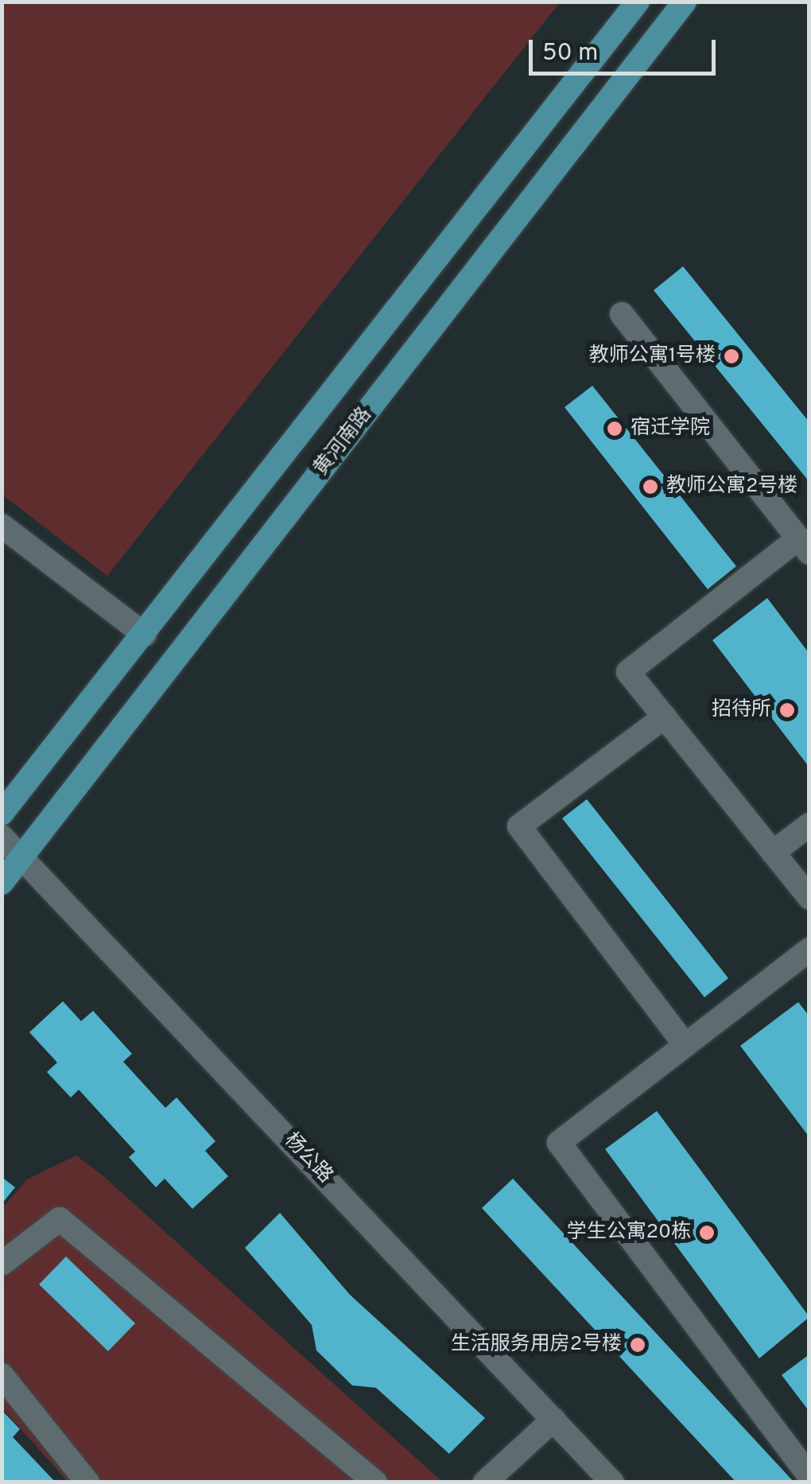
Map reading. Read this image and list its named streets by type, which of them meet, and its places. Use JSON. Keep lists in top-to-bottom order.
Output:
{
  "streets": {
    "main road": ["黄河南路"],
    "street": ["杨公路"]
  },
  "crossings": [
    ["黄河南路", "杨公路"]
  ],
  "places": [
    "教师公寓1号楼",
    "宿迁学院",
    "教师公寓2号楼",
    "招待所",
    "学生公寓20栋",
    "生活服务用房2号楼"
  ],
  "scale_bar": "50 m"
}
